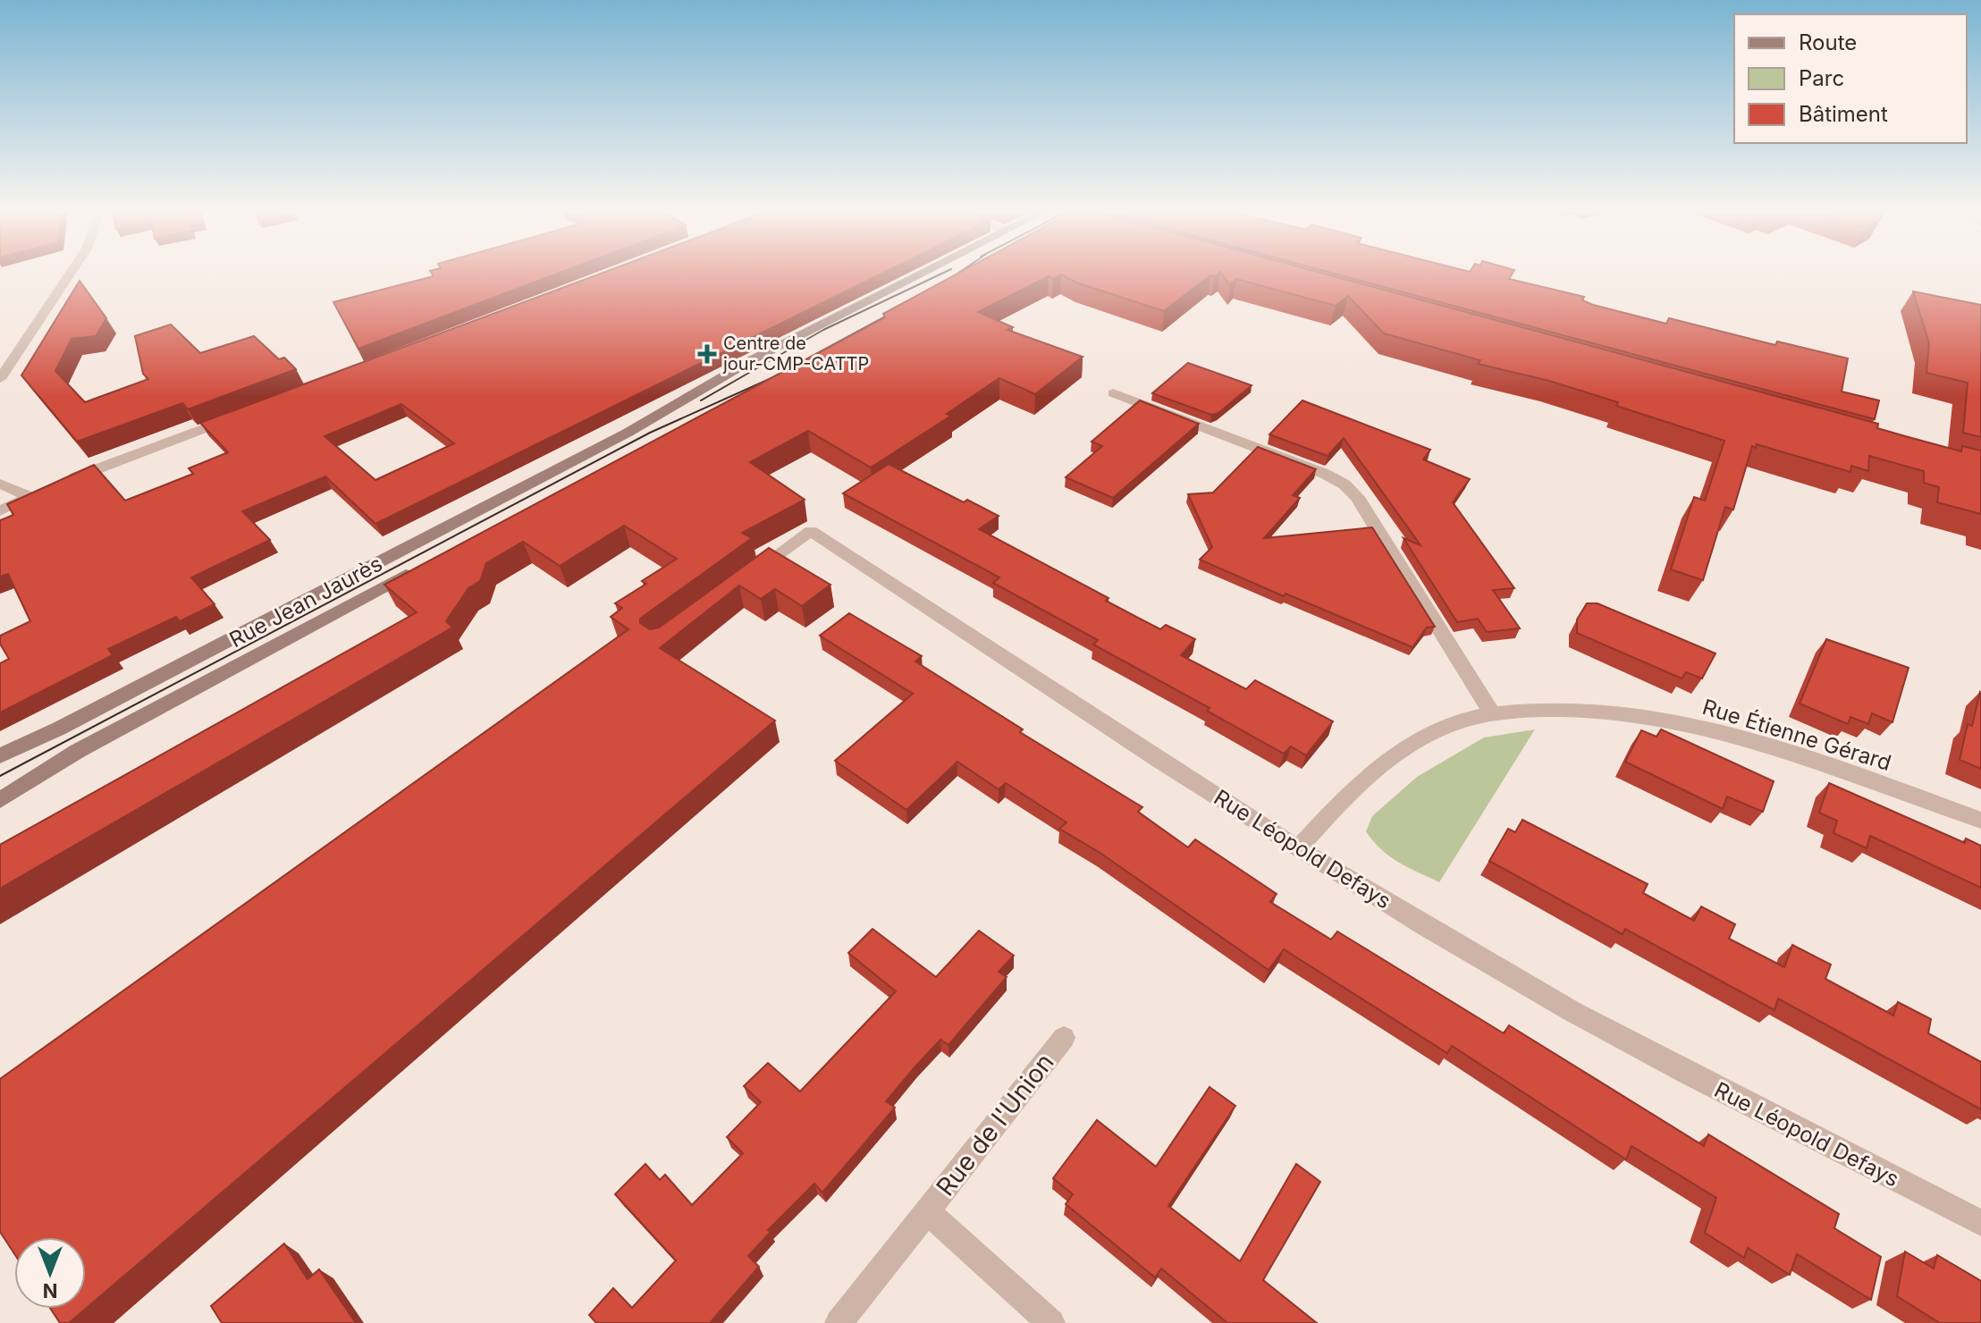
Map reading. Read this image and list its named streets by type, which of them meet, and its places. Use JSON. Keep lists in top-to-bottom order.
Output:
{
  "streets": {
    "main road": ["Rue Jean Jaurès"],
    "street": ["Rue Étienne Gérard", "Rue Léopold Defays", "Rue de l'Union"]
  },
  "crossings": [
    ["Rue Étienne Gérard", "Rue Léopold Defays"]
  ],
  "places": {
    "health": ["Centre de jour-CMP-CATTP"]
  },
  "legend": ["Route", "Parc", "Bâtiment"],
  "north": "bottom"
}
